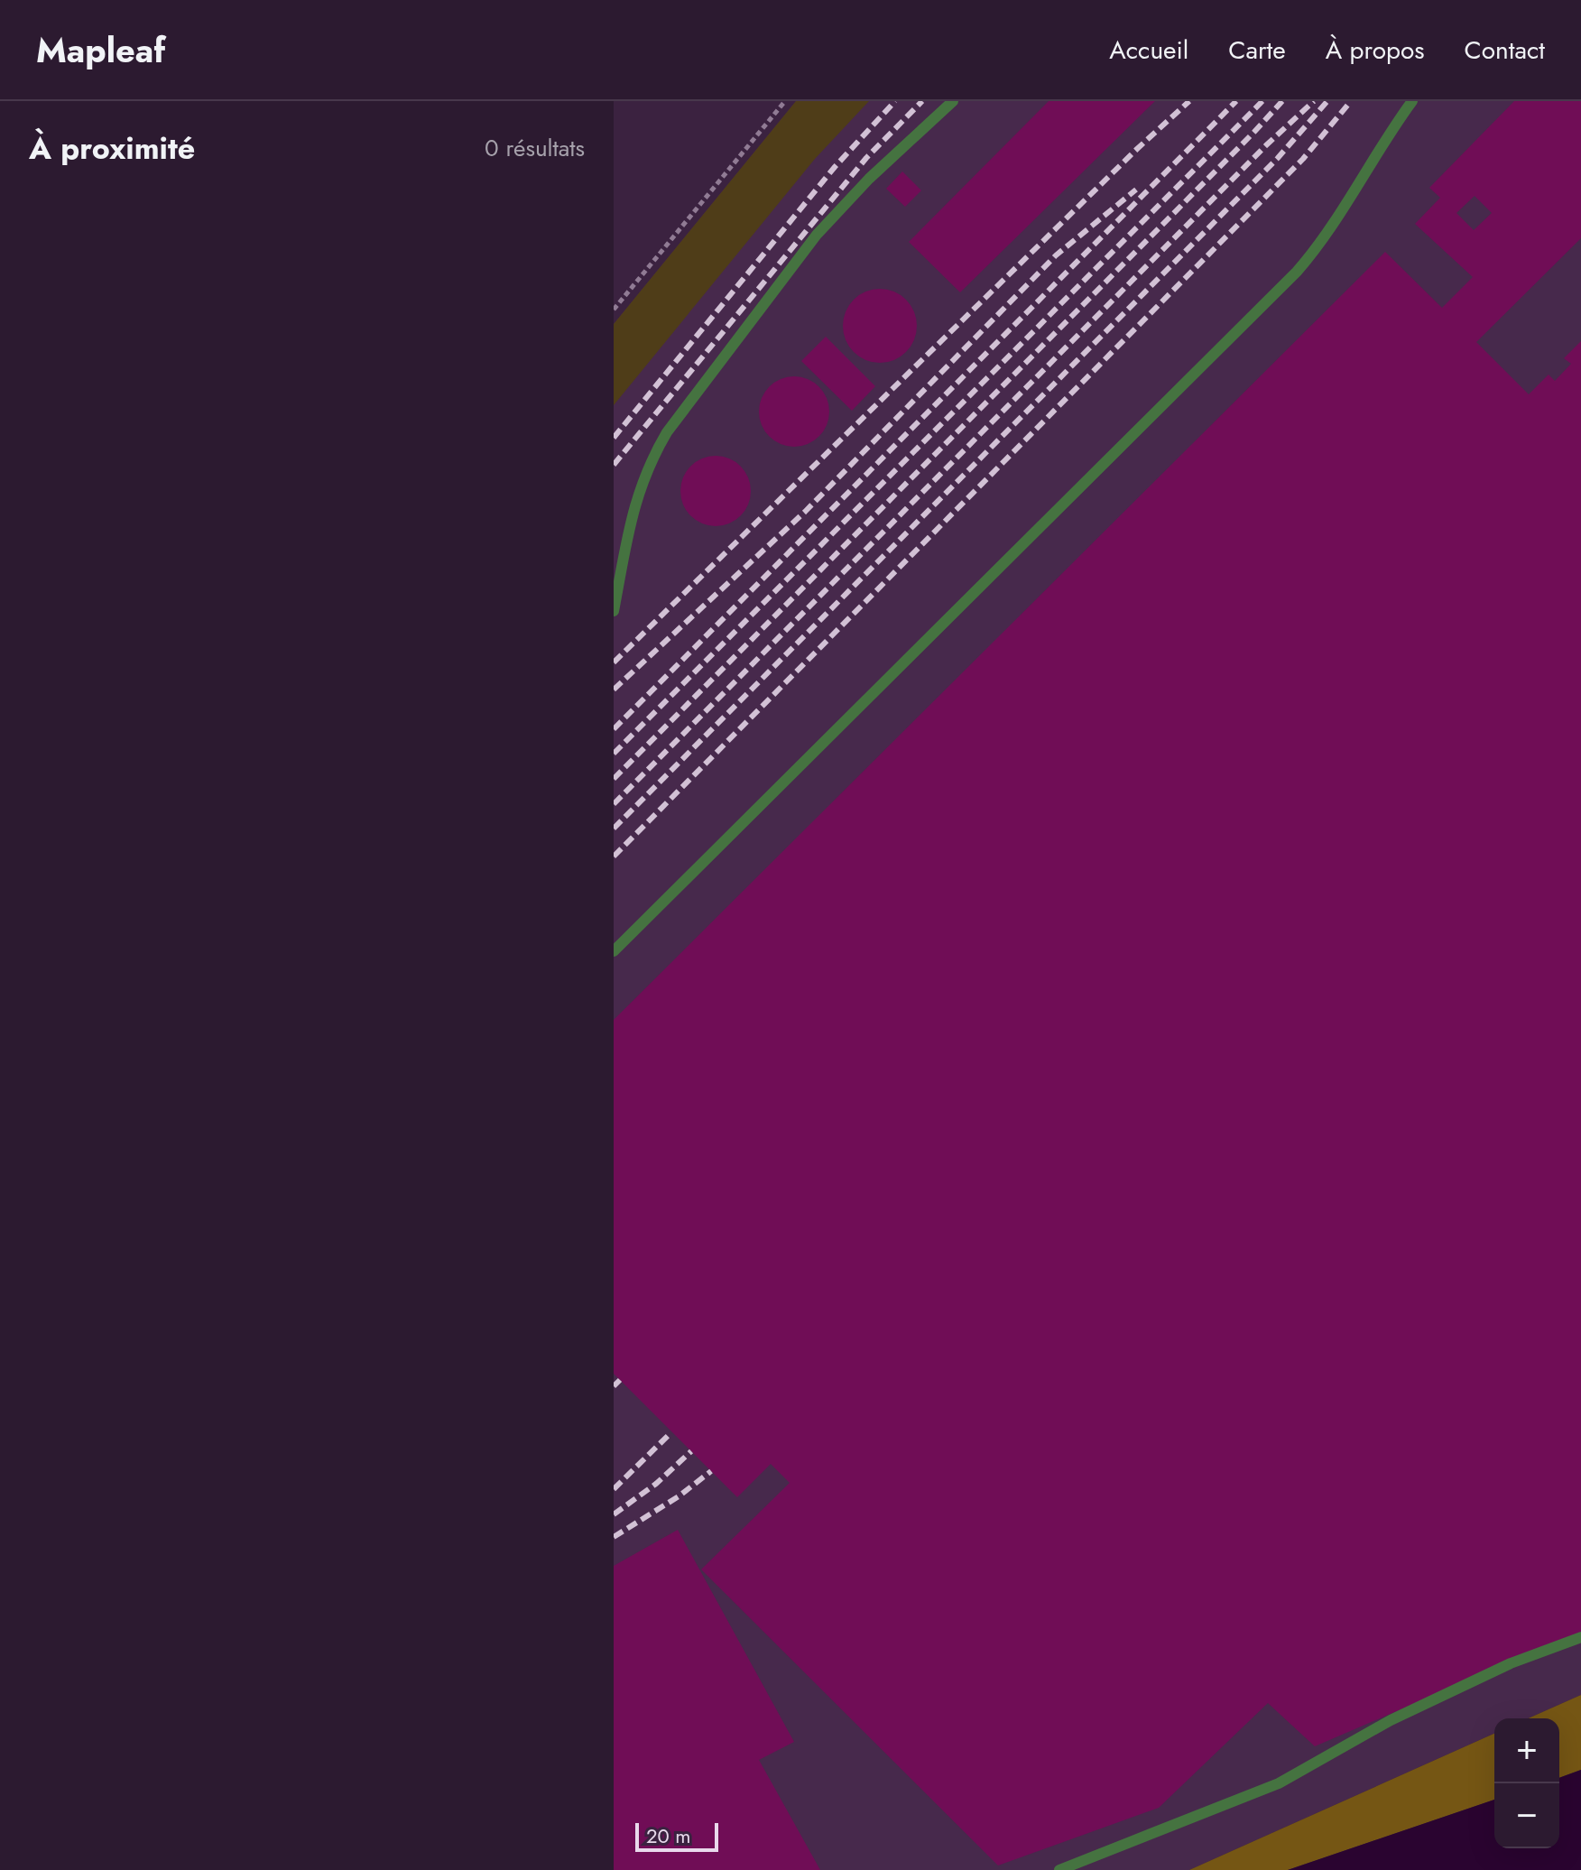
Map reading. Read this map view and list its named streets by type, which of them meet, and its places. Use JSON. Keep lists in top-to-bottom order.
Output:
{
  "scale_bar": "20 m",
  "page": {
    "header": "Mapleaf",
    "nav": [
      "Accueil",
      "Carte",
      "À propos",
      "Contact"
    ],
    "heading": ["À proximité", "0 résultats"],
    "map_buttons": ["+", "−"],
    "scale": "20 m"
  }
}
